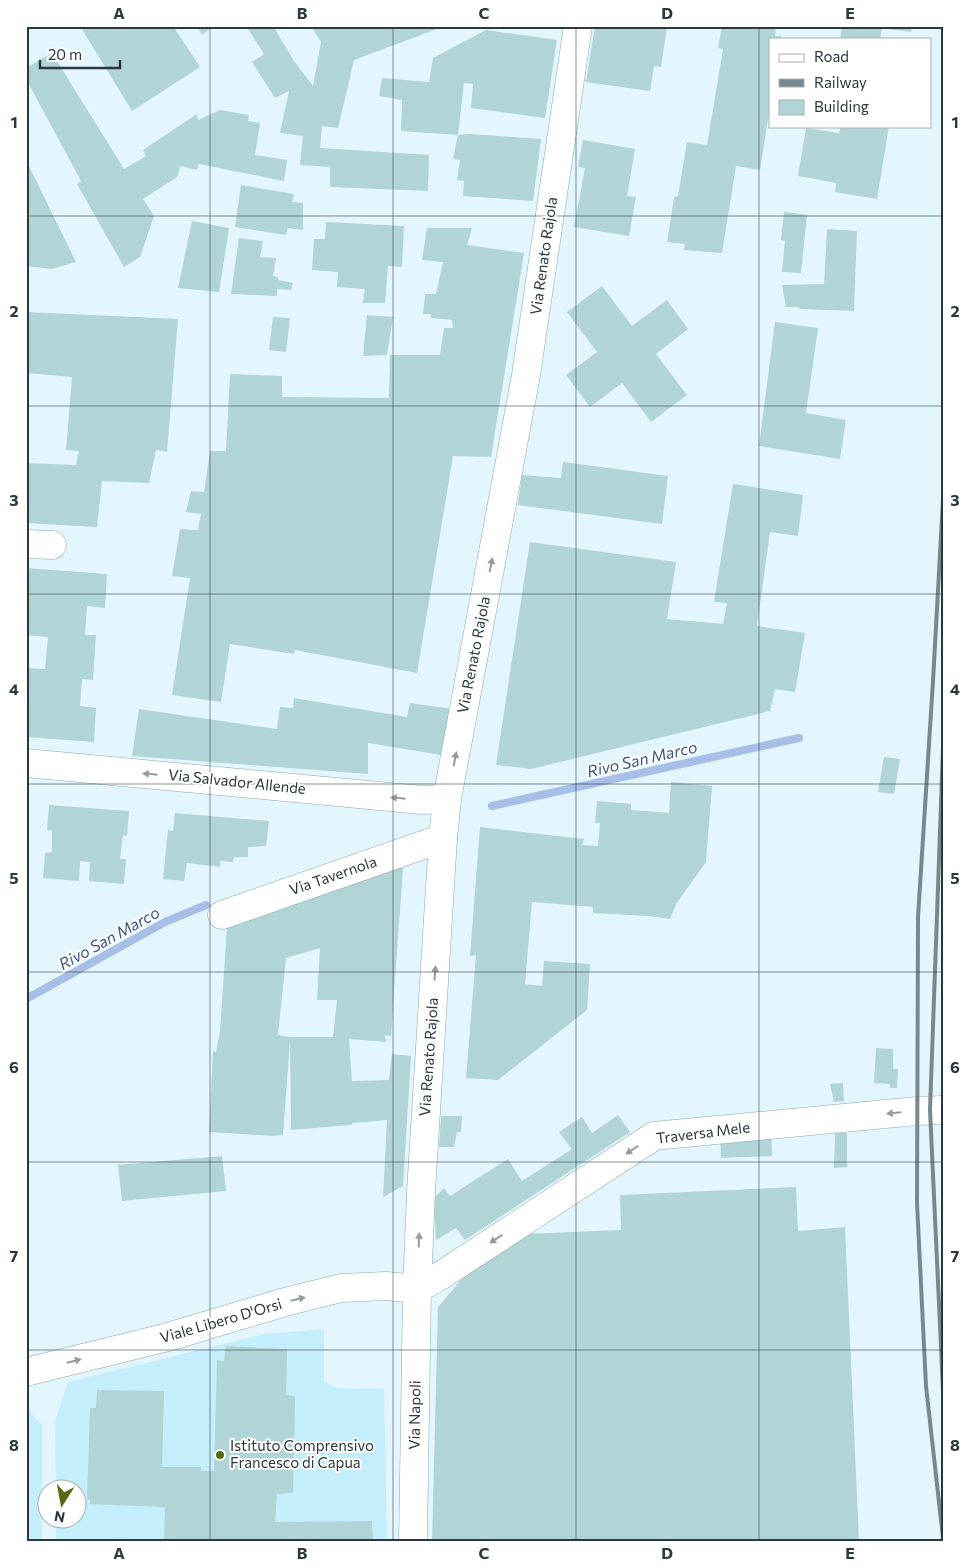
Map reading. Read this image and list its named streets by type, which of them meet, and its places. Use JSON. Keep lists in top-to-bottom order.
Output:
{
  "streets": {
    "street": [
      "Via Renato Rajola",
      "Via Salvador Allende",
      "Via Tavernola",
      "Traversa Mele",
      "Viale Libero D'Orsi",
      "Via Napoli"
    ]
  },
  "crossings": [
    ["Via Renato Rajola", "Via Salvador Allende"],
    ["Via Renato Rajola", "Via Tavernola"],
    ["Via Renato Rajola", "Traversa Mele"],
    ["Via Renato Rajola", "Viale Libero D'Orsi"],
    ["Via Renato Rajola", "Via Napoli"],
    ["Traversa Mele", "Viale Libero D'Orsi"],
    ["Traversa Mele", "Via Napoli"],
    ["Viale Libero D'Orsi", "Via Napoli"]
  ],
  "one_way": [
    "Via Renato Rajola",
    "Via Salvador Allende",
    "Traversa Mele",
    "Viale Libero D'Orsi"
  ],
  "water": ["Rivo San Marco"],
  "places": ["Istituto Comprensivo Francesco di Capua"],
  "legend": ["Road", "Railway", "Building"],
  "scale_bar": "20 m",
  "north": "bottom",
  "grid": {
    "columns": [
      "A",
      "B",
      "C",
      "D",
      "E"
    ],
    "rows": [
      "1",
      "2",
      "3",
      "4",
      "5",
      "6",
      "7",
      "8"
    ]
  }
}
